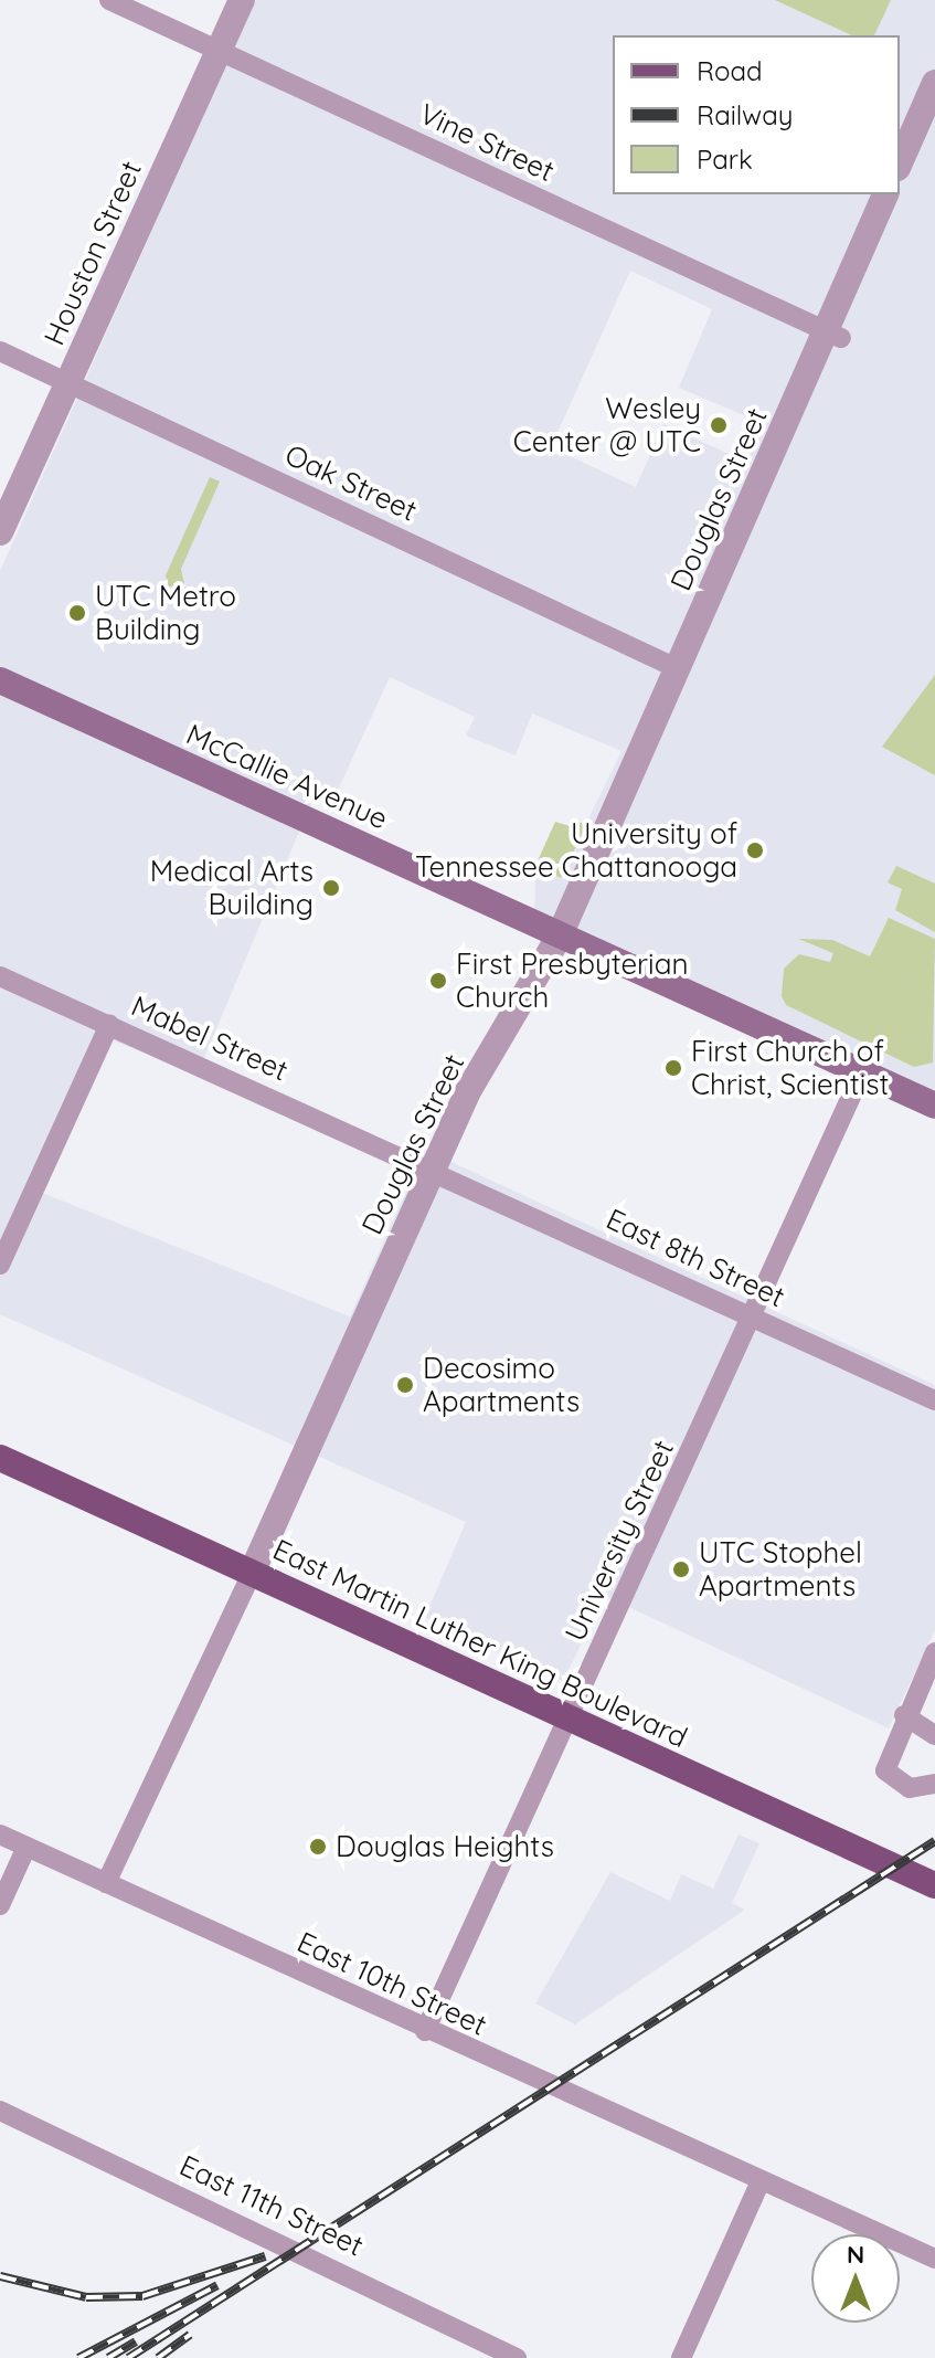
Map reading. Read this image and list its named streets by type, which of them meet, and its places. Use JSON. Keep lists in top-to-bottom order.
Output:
{
  "streets": {
    "main road": ["McCallie Avenue", "East Martin Luther King Boulevard"],
    "street": [
      "Vine Street",
      "Houston Street",
      "Oak Street",
      "Douglas Street",
      "Mabel Street",
      "East 8th Street",
      "University Street",
      "East 10th Street",
      "East 11th Street"
    ]
  },
  "crossings": [
    ["Vine Street", "Houston Street"],
    ["Vine Street", "Douglas Street"],
    ["Houston Street", "Oak Street"],
    ["Oak Street", "Douglas Street"],
    ["Douglas Street", "McCallie Avenue"],
    ["Douglas Street", "Mabel Street"],
    ["Douglas Street", "East 8th Street"],
    ["Douglas Street", "East Martin Luther King Boulevard"],
    ["Douglas Street", "East 10th Street"],
    ["McCallie Avenue", "University Street"],
    ["Mabel Street", "East 8th Street"],
    ["East 8th Street", "University Street"],
    ["University Street", "East Martin Luther King Boulevard"],
    ["University Street", "East 10th Street"]
  ],
  "places": [
    "Wesley Center @ UTC",
    "UTC Metro Building",
    "University of Tennessee Chattanooga",
    "Medical Arts Building",
    "First Presbyterian Church",
    "First Church of Christ, Scientist",
    "Decosimo Apartments",
    "UTC Stophel Apartments",
    "Douglas Heights"
  ],
  "legend": ["Road", "Railway", "Park"],
  "north": "top"
}
